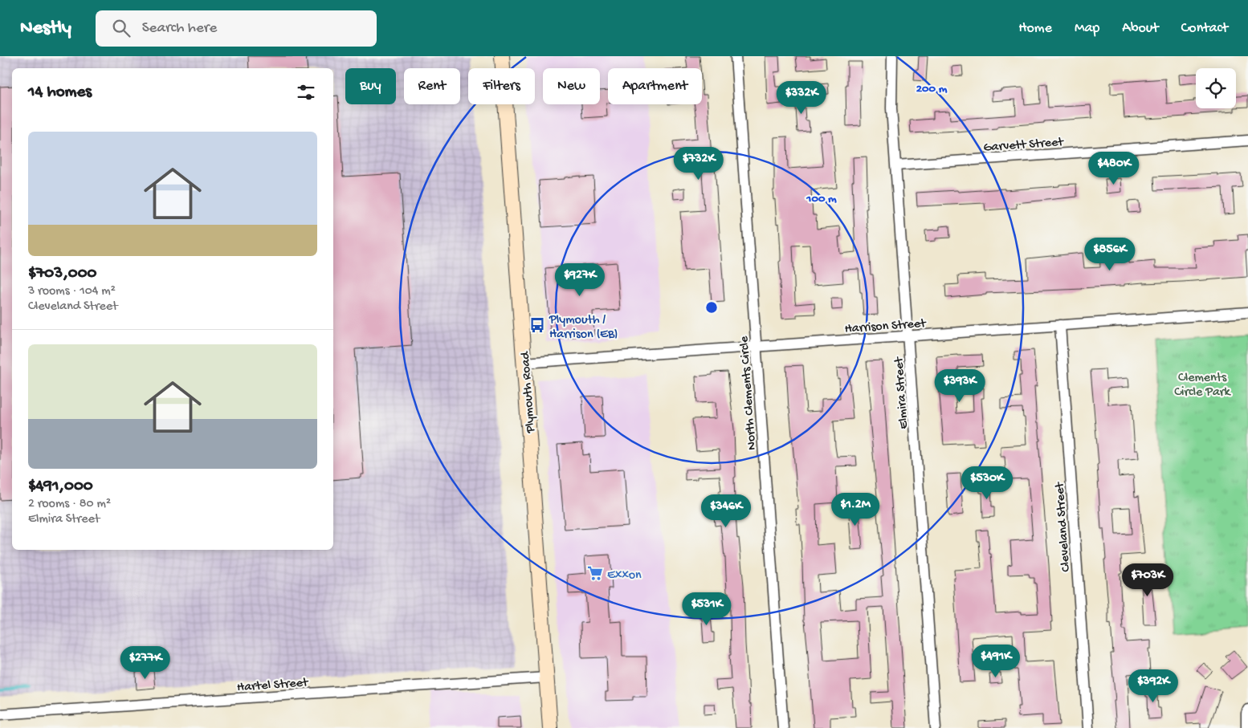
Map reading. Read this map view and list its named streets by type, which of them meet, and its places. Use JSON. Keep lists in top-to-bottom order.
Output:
{
  "streets": {
    "main road": ["Plymouth Road"],
    "street": [
      "Garvett Street",
      "Harrison Street",
      "North Clements Circle",
      "Elmira Street",
      "Cleveland Street",
      "Hartel Street"
    ]
  },
  "crossings": [
    ["Garvett Street", "Elmira Street"],
    ["Harrison Street", "Plymouth Road"],
    ["Harrison Street", "North Clements Circle"],
    ["Harrison Street", "Elmira Street"],
    ["Harrison Street", "Cleveland Street"],
    ["Plymouth Road", "Hartel Street"]
  ],
  "parks": ["Clements Circle Park"],
  "places": {
    "bus stop": ["Plymouth / Harrison (EB)"],
    "supermarket": ["Exxon"]
  },
  "page": {
    "header": "Nestly",
    "search": "Search here",
    "nav": [
      "Home",
      "Map",
      "About",
      "Contact"
    ],
    "chip": [
      "Buy",
      "Rent",
      "Filters",
      "New",
      "Apartment"
    ],
    "heading": "14 homes",
    "price": [
      "$332K",
      "$732K",
      "$480K",
      "$856K",
      "$927K",
      "$393K",
      "$530K",
      "$1.2M",
      "$346K",
      "$703K",
      "$531K",
      "$491K",
      "$277K",
      "$392K"
    ],
    "list": [
      {
        "name": "$703,000",
        "note": "3 rooms · 104 m² · Cleveland Street"
      },
      {
        "name": "$491,000",
        "note": "2 rooms · 80 m² · Elmira Street"
      }
    ]
  },
  "rings": ["200 m", "100 m"]
}
